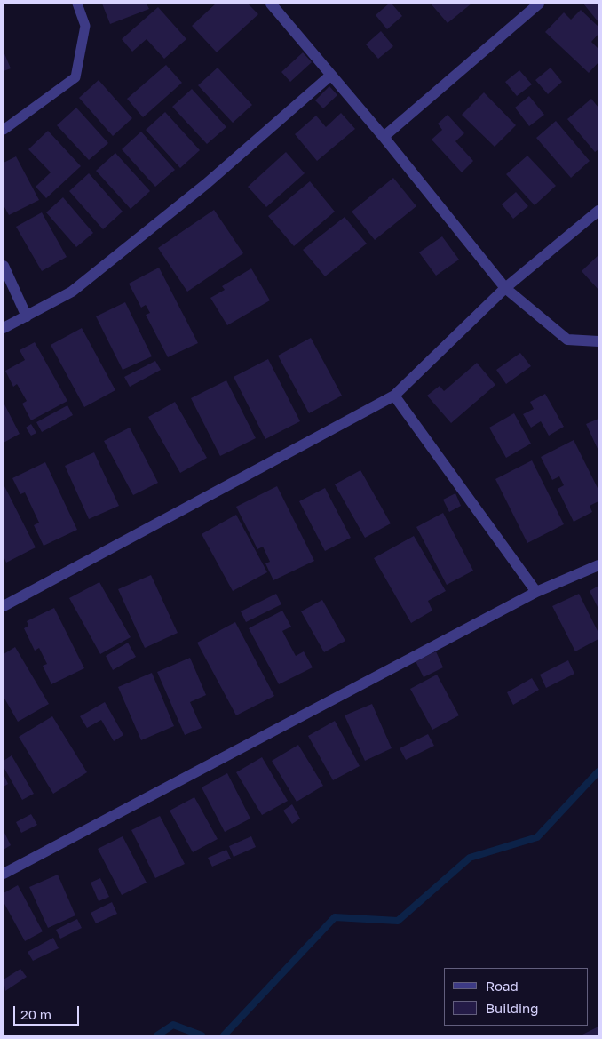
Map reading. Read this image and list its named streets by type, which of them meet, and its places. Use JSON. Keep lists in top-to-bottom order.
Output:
{
  "legend": ["Road", "Building"],
  "scale_bar": "20 m"
}
